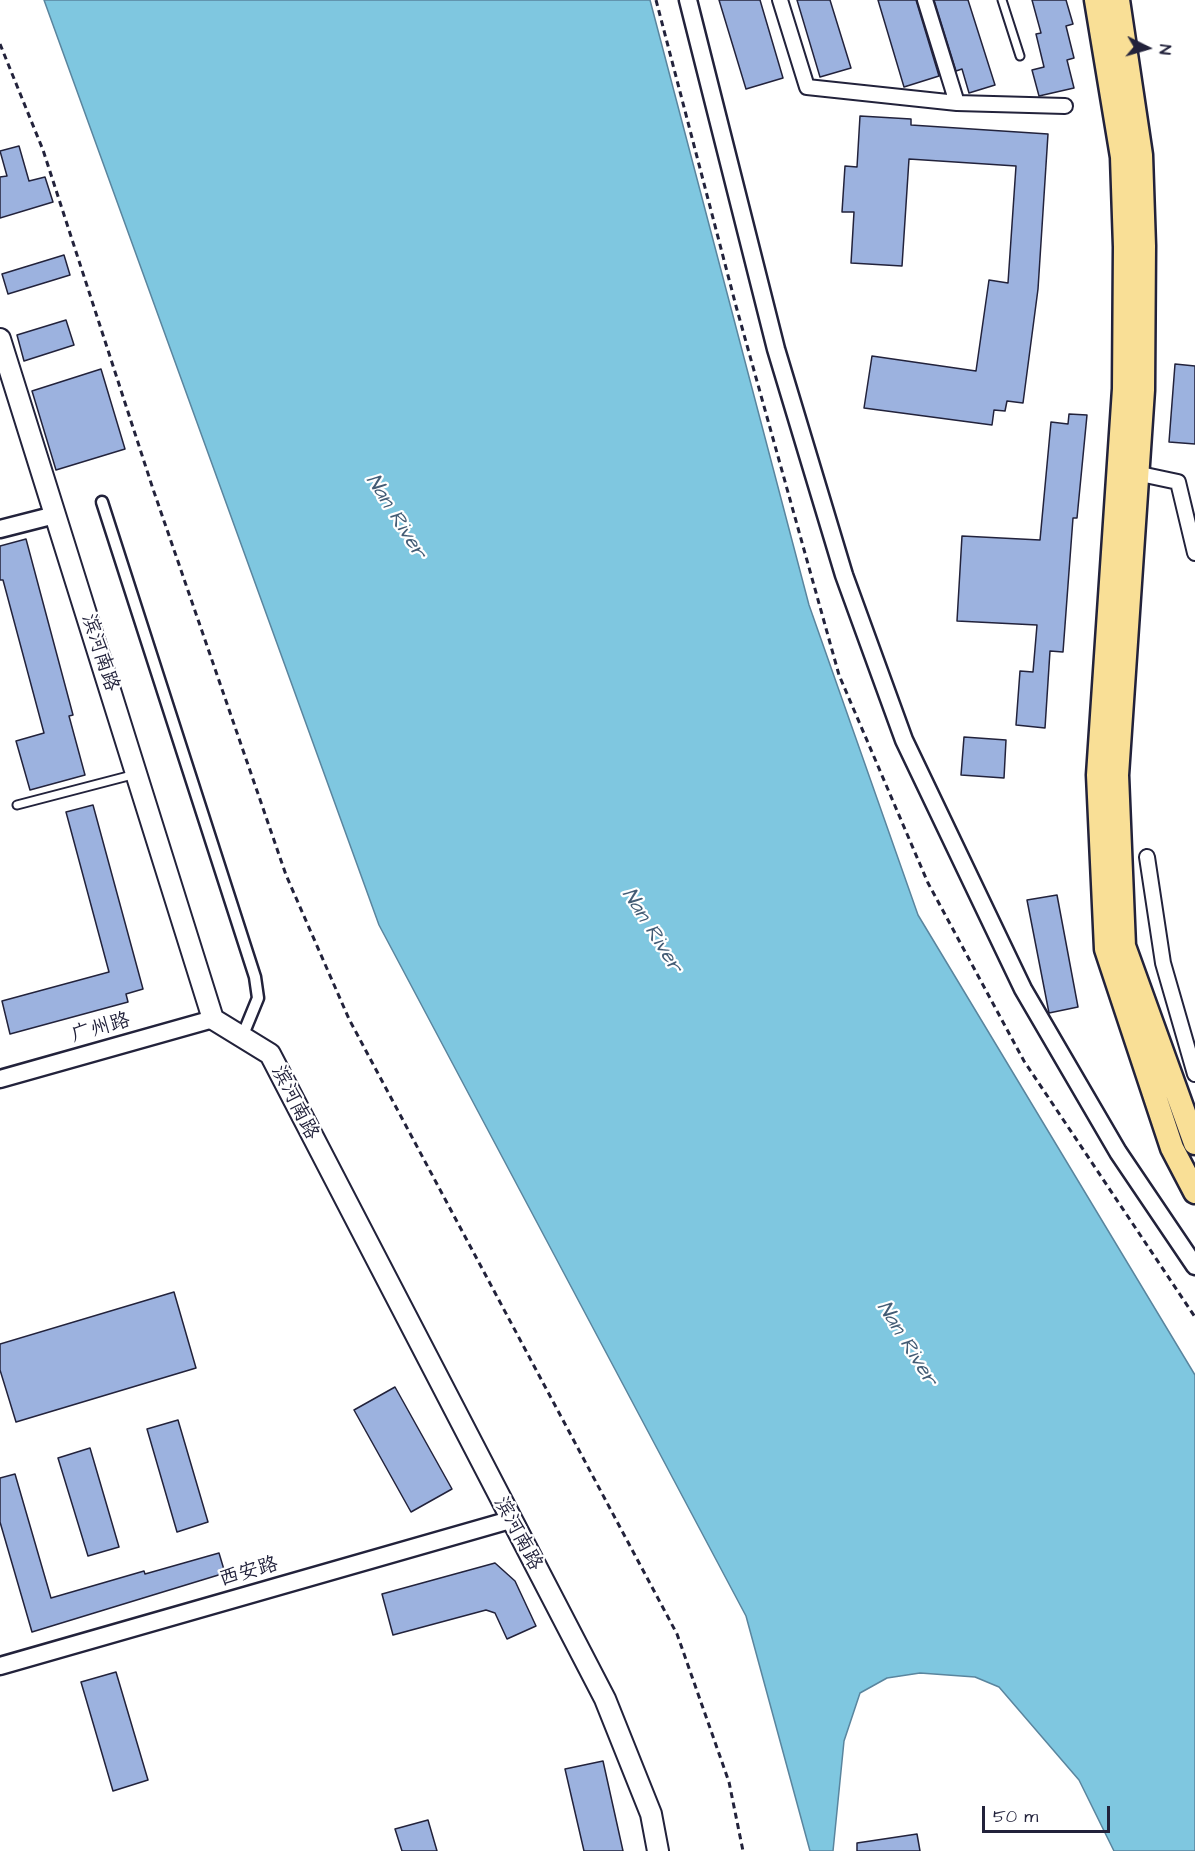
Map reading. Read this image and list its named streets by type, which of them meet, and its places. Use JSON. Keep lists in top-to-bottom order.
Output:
{
  "streets": {
    "main road": ["滨河南路"],
    "street": ["广州路", "西安路"]
  },
  "crossings": [
    ["滨河南路", "广州路"],
    ["滨河南路", "西安路"]
  ],
  "water": ["Nan River"],
  "scale_bar": "50 m",
  "north": "right"
}
